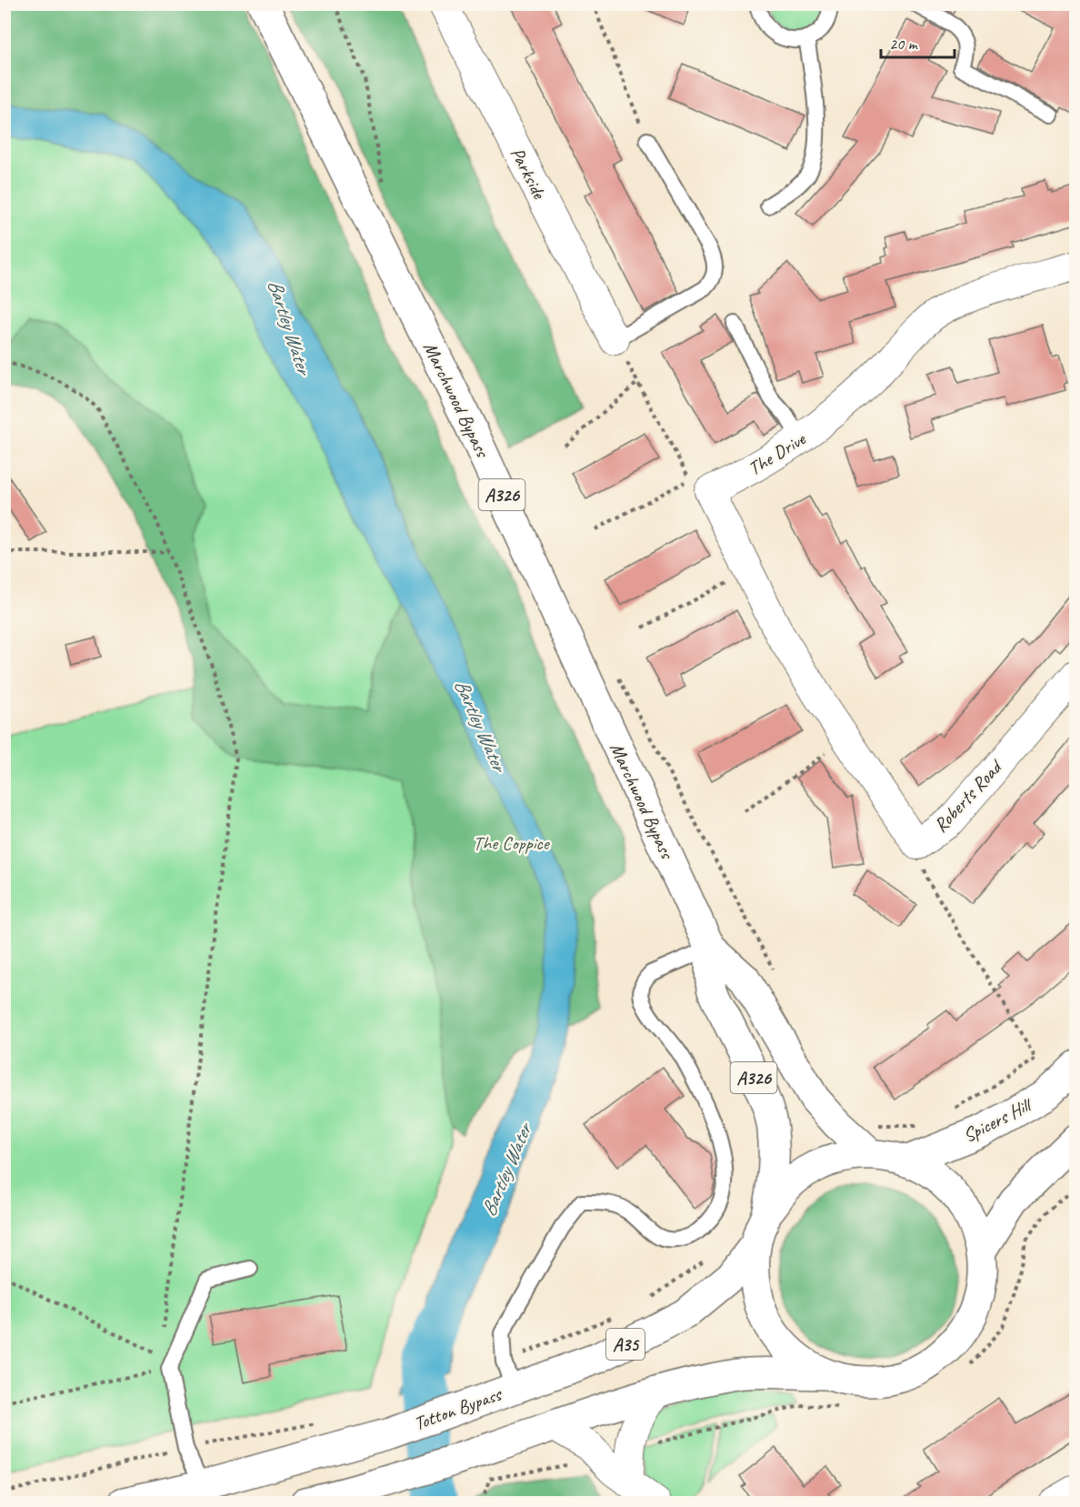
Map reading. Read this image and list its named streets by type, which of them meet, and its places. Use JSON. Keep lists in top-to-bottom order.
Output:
{
  "streets": {
    "main road": [
      "Marchwood Bypass",
      "A326",
      "Spicers Hill",
      "A35",
      "Totton Bypass"
    ],
    "street": ["Parkside", "The Drive", "Roberts Road"]
  },
  "crossings": [
    ["The Drive", "Roberts Road"]
  ],
  "water": ["Bartley Water"],
  "parks": ["The Coppice"],
  "scale_bar": "20 m"
}
